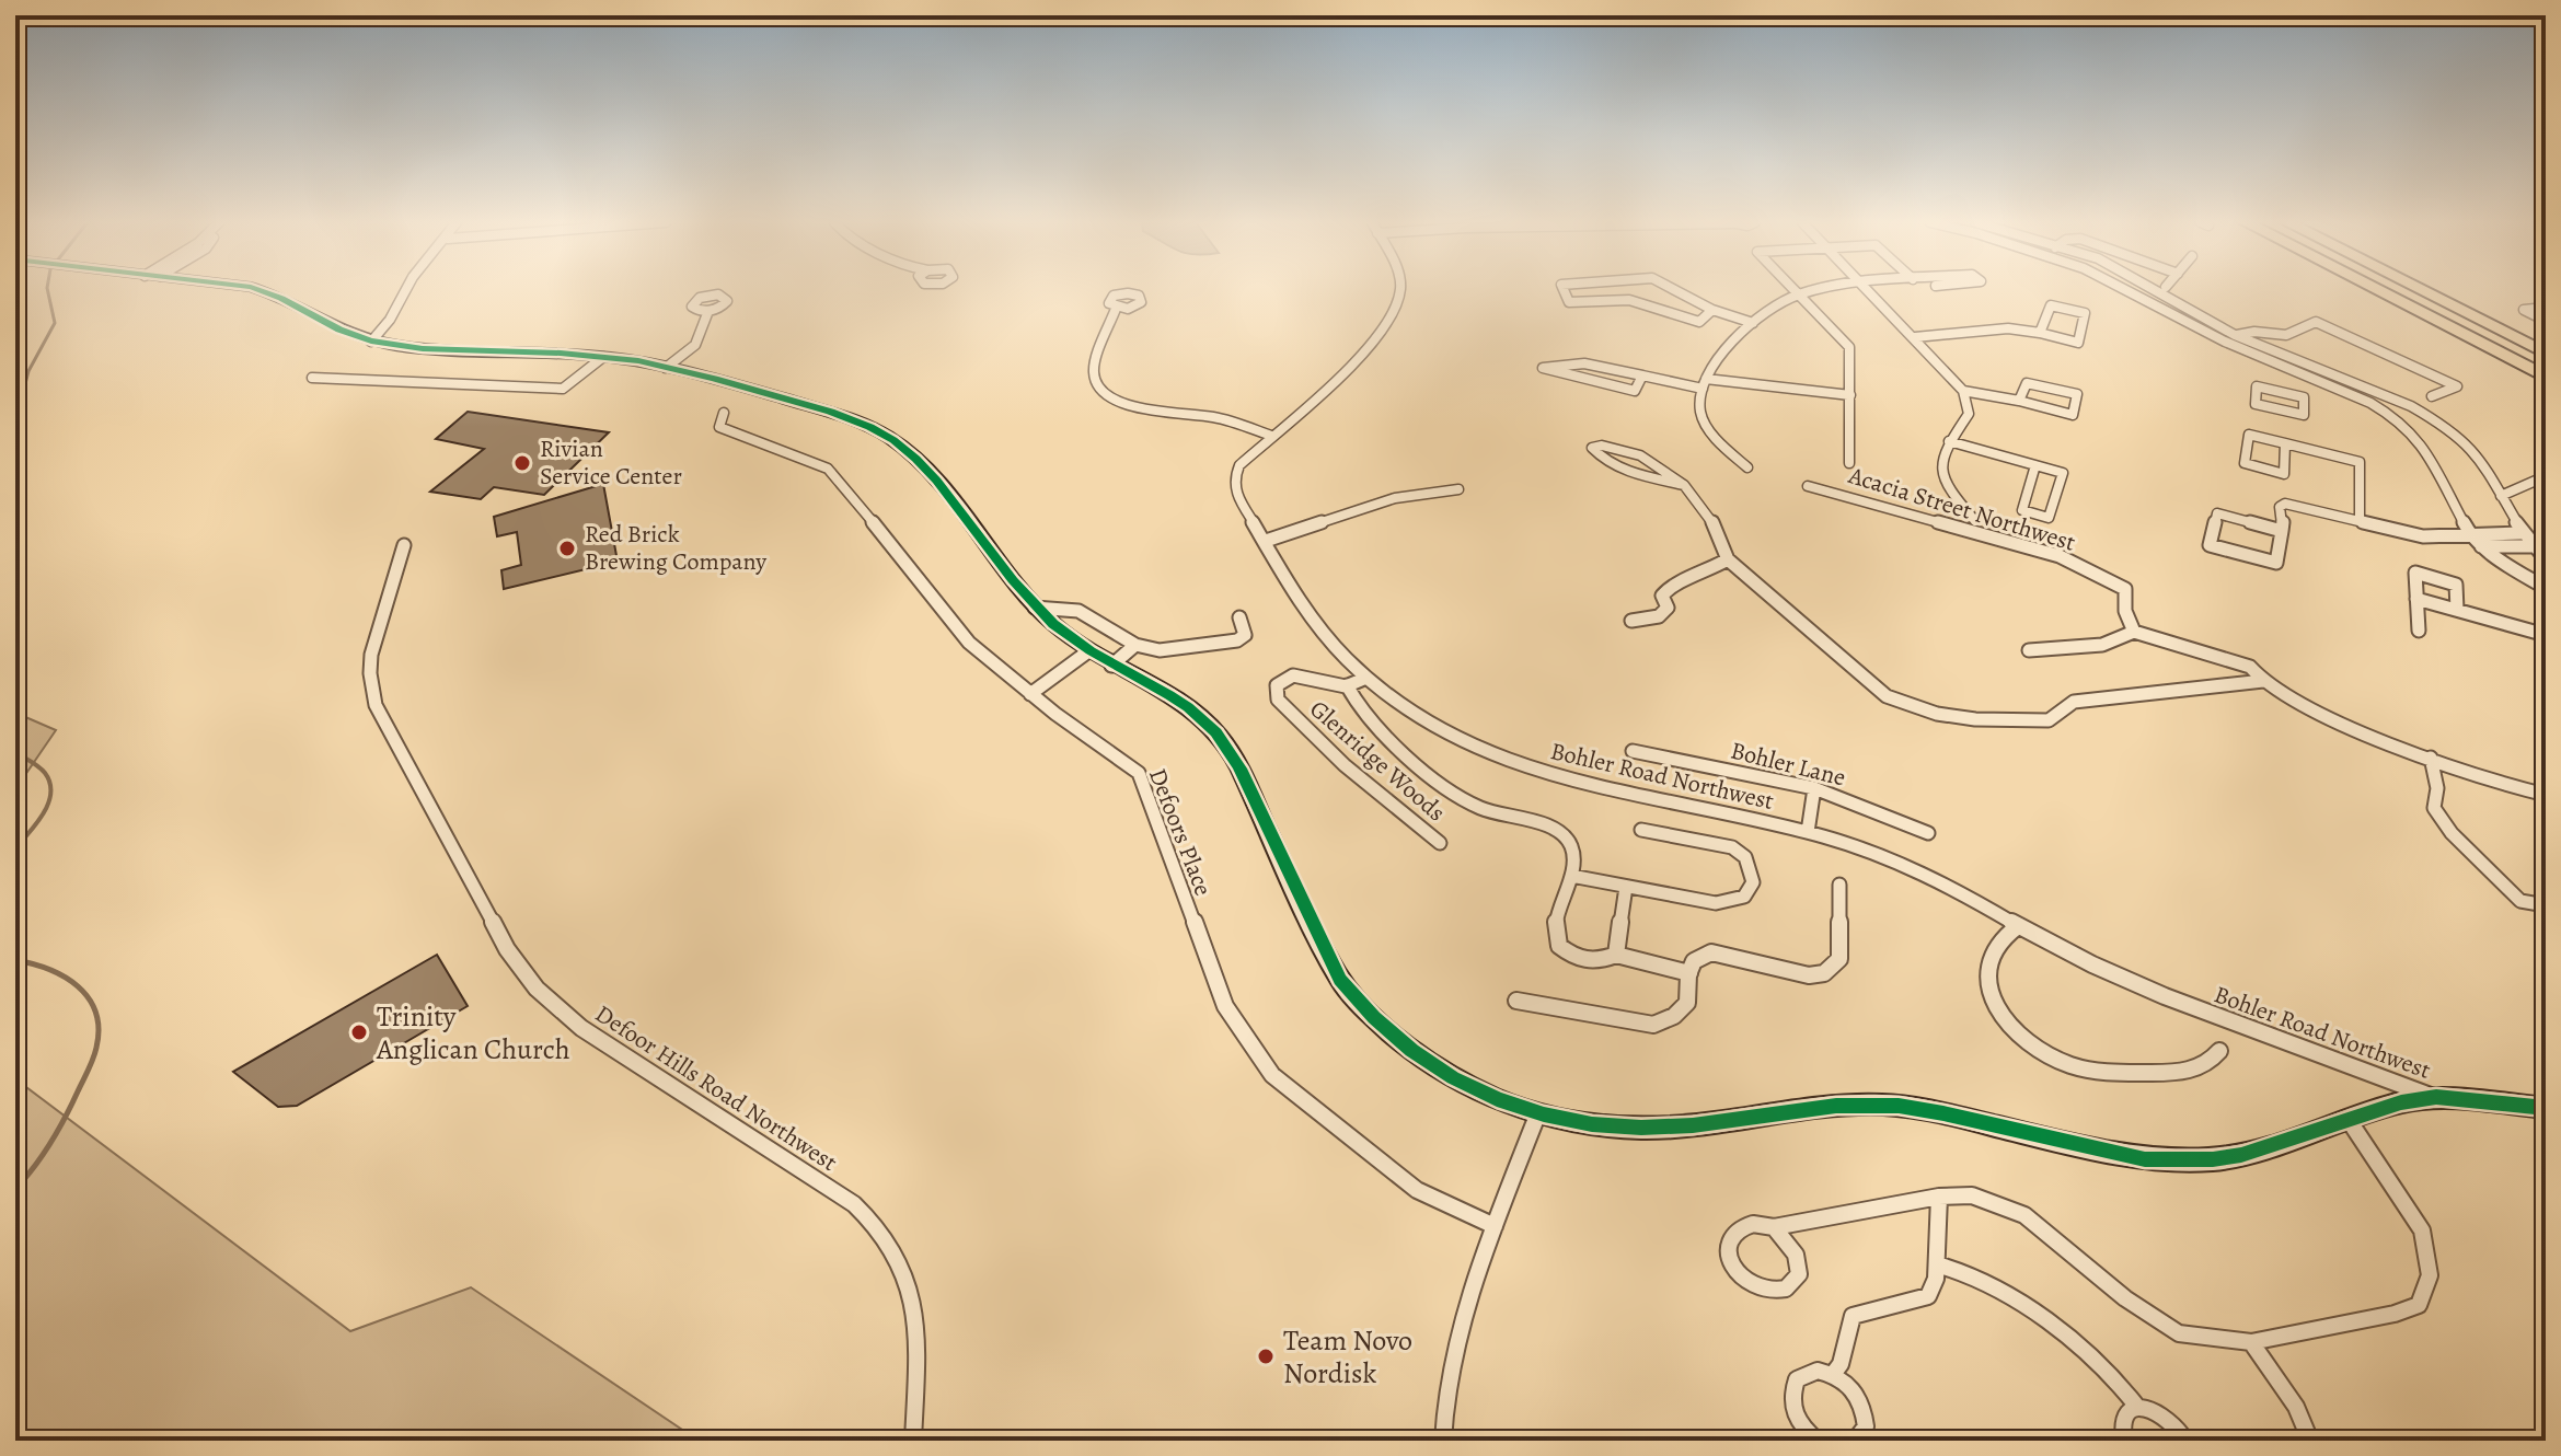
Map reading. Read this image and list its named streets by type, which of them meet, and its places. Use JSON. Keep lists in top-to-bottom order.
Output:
{
  "streets": {
    "street": [
      "Acacia Street Northwest",
      "Glenridge Woods",
      "Bohler Lane",
      "Bohler Road Northwest",
      "Defoors Place",
      "Defoor Hills Road Northwest"
    ]
  },
  "crossings": [
    ["Glenridge Woods", "Bohler Road Northwest"]
  ],
  "places": [
    "Rivian Service Center",
    "Red Brick Brewing Company",
    "Trinity Anglican Church",
    "Team Novo Nordisk"
  ]
}
